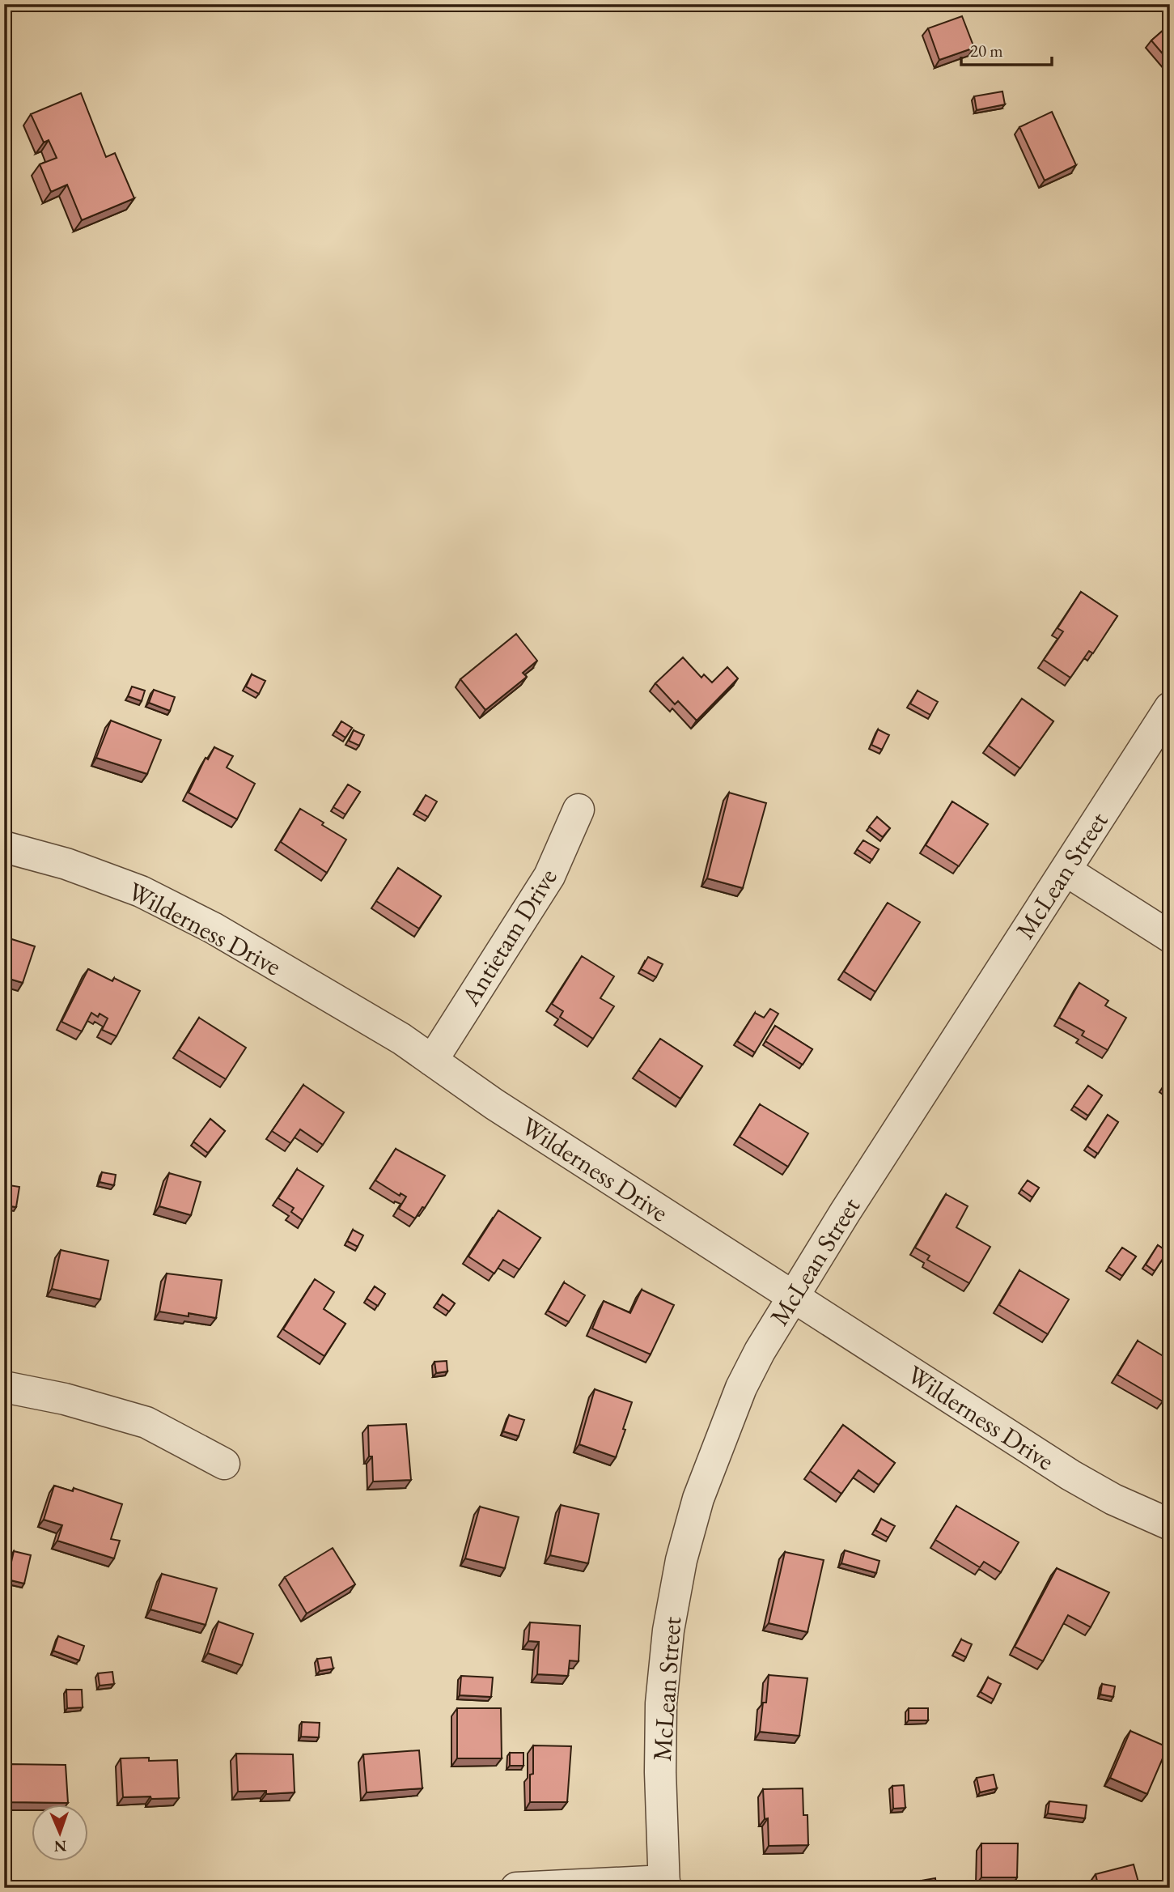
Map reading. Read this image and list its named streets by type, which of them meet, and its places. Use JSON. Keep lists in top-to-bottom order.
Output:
{
  "streets": {
    "street": ["McLean Street", "Wilderness Drive", "Antietam Drive"]
  },
  "crossings": [
    ["McLean Street", "Wilderness Drive"],
    ["Wilderness Drive", "Antietam Drive"]
  ],
  "scale_bar": "20 m",
  "north": "bottom"
}
